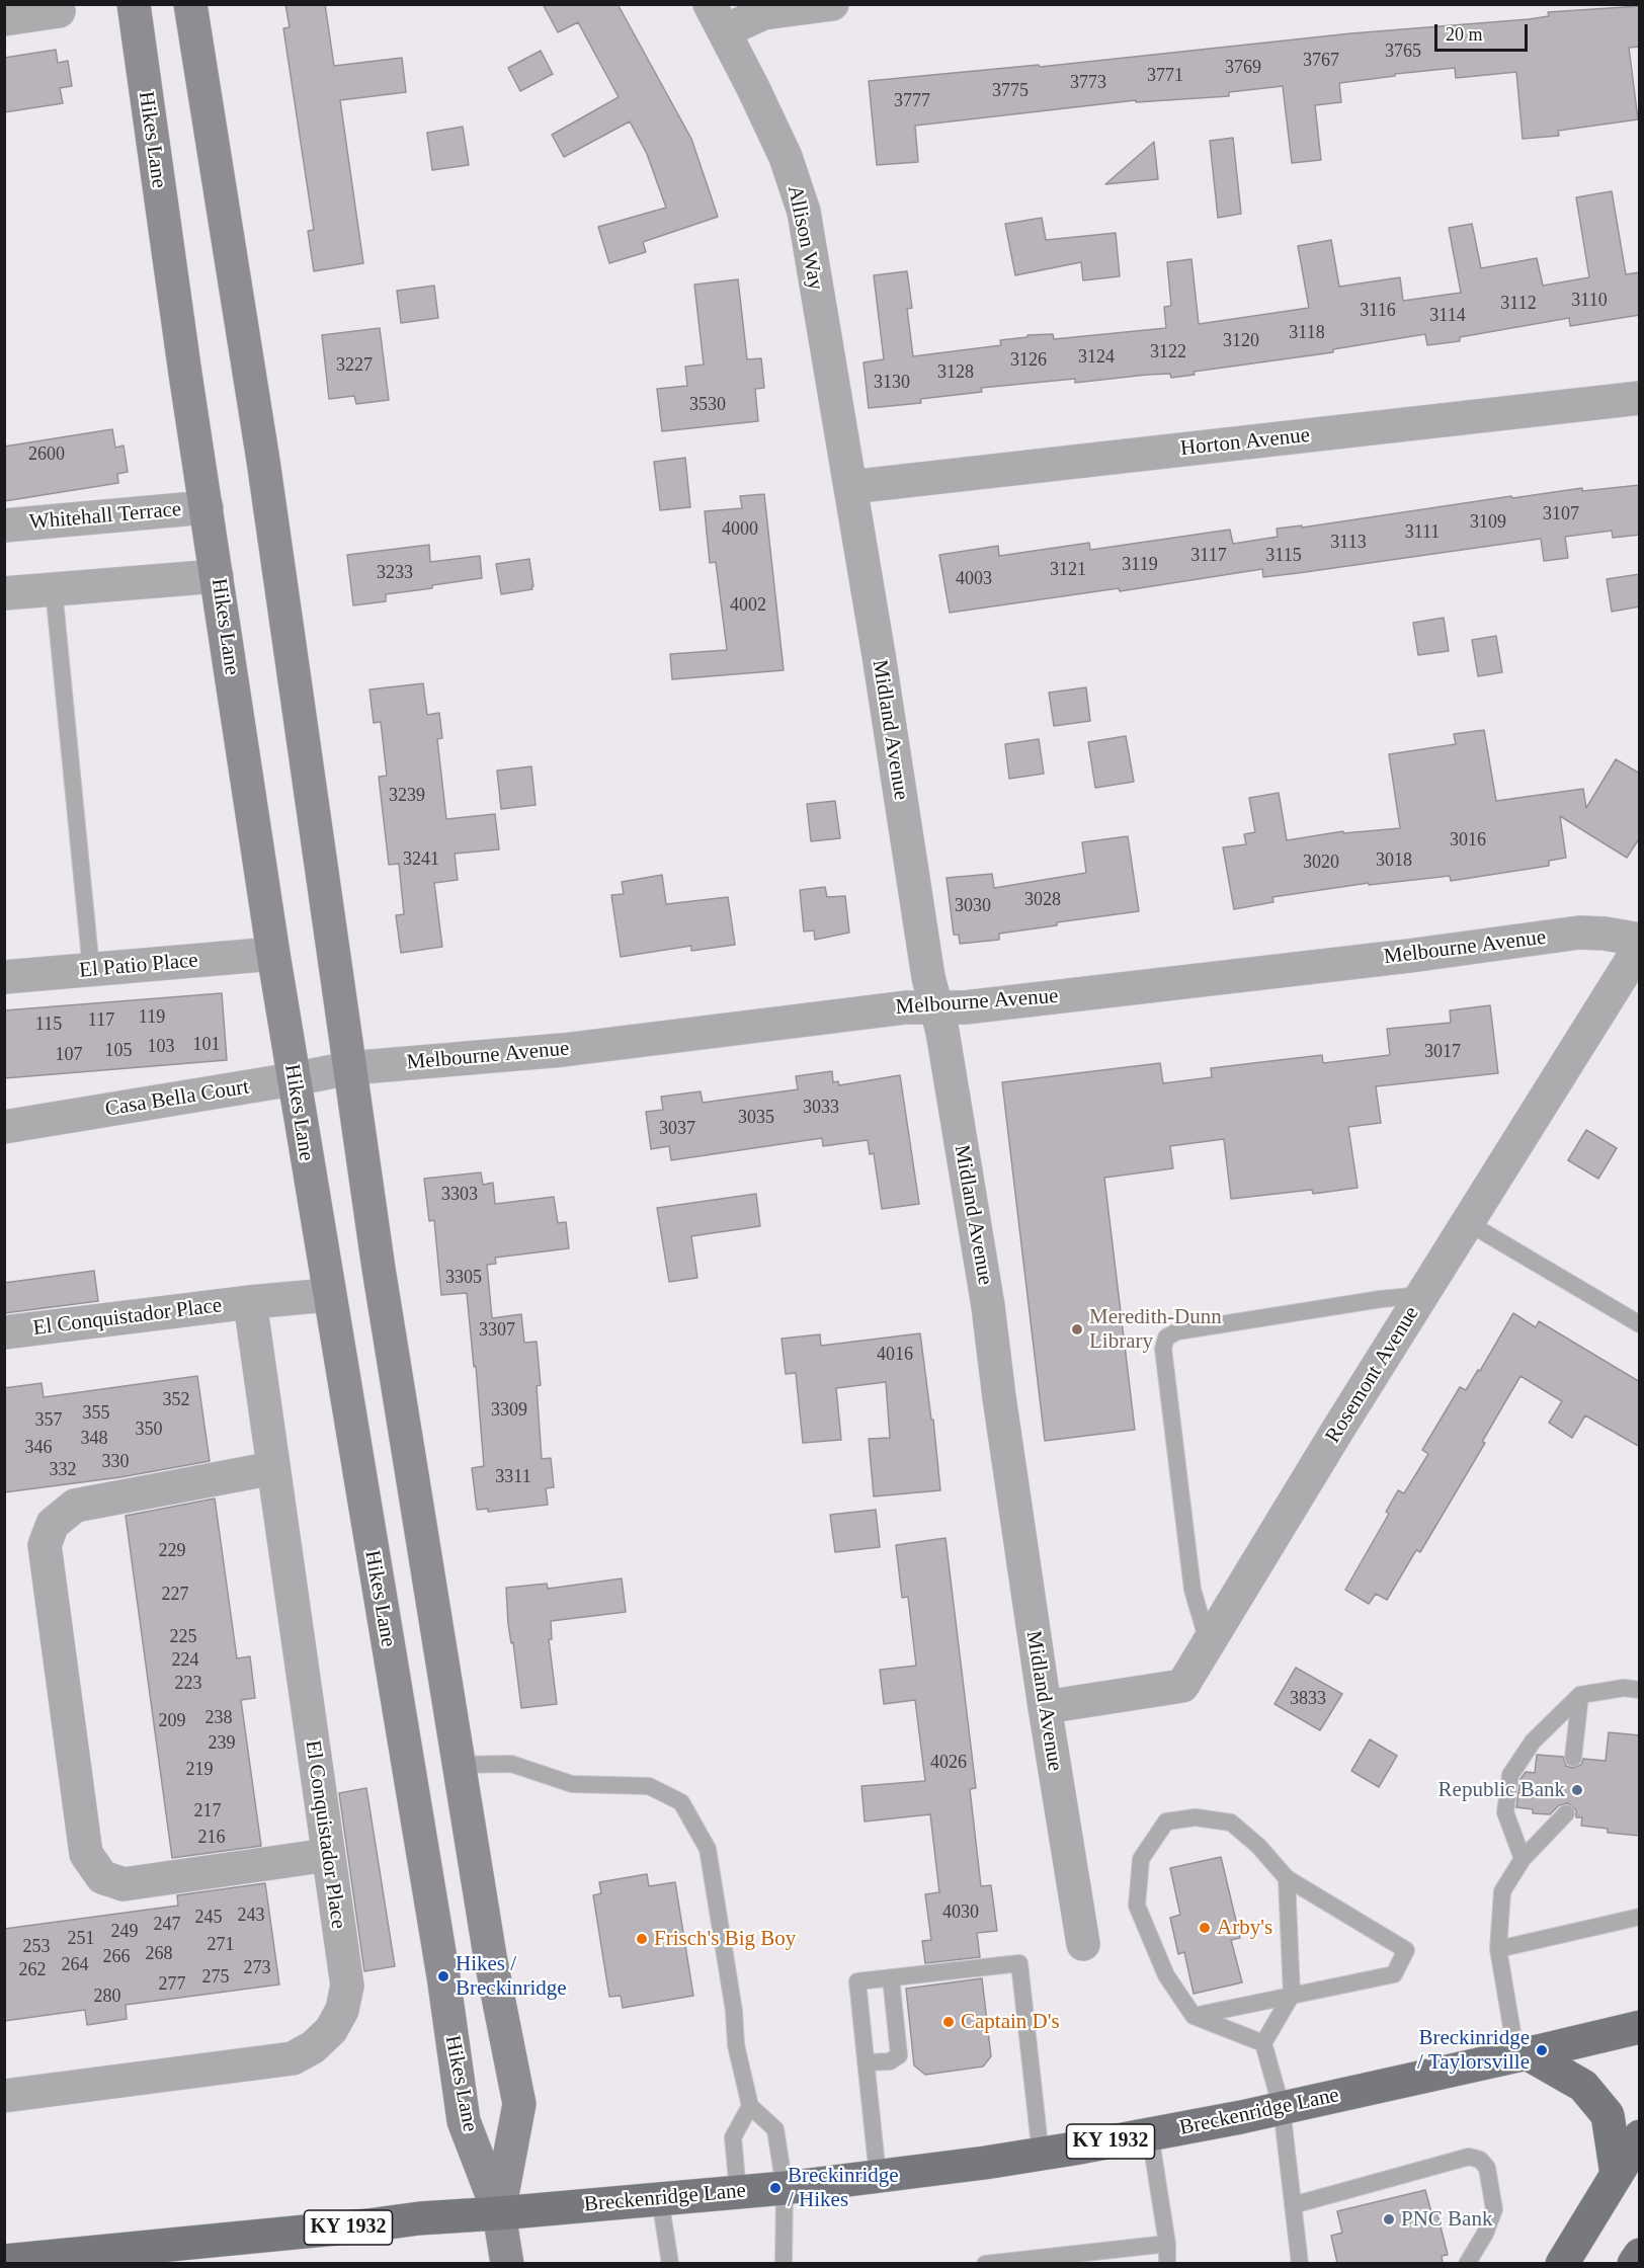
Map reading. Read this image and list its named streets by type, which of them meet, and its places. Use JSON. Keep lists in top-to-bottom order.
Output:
{
  "streets": {
    "main road": ["Hikes Lane", "Breckenridge Lane", "KY 1932"],
    "street": [
      "Allison Way",
      "Horton Avenue",
      "Whitehall Terrace",
      "Midland Avenue",
      "Melbourne Avenue",
      "El Patio Place",
      "Casa Bella Court",
      "El Conquistador Place",
      "Rosemont Avenue"
    ]
  },
  "crossings": [
    ["Hikes Lane", "Whitehall Terrace"],
    ["Hikes Lane", "Melbourne Avenue"],
    ["Hikes Lane", "El Patio Place"],
    ["Hikes Lane", "Casa Bella Court"],
    ["Hikes Lane", "El Conquistador Place"],
    ["Hikes Lane", "Breckenridge Lane"],
    ["Allison Way", "Horton Avenue"],
    ["Allison Way", "Midland Avenue"],
    ["Horton Avenue", "Midland Avenue"],
    ["Midland Avenue", "Melbourne Avenue"],
    ["Midland Avenue", "Rosemont Avenue"],
    ["Melbourne Avenue", "Casa Bella Court"]
  ],
  "places": [
    "Meredith-Dunn Library",
    "Republic Bank",
    "Arby's",
    "Frisch's Big Boy",
    "Hikes / Breckinridge",
    "Captain D's",
    "Breckinridge / Taylorsville",
    "Breckinridge / Hikes",
    "PNC Bank"
  ],
  "house_numbers": [
    "3765",
    "3767",
    "3769",
    "3771",
    "3773",
    "3775",
    "3777",
    "3110",
    "3112",
    "3116",
    "3114",
    "3118",
    "3120",
    "3122",
    "3124",
    "3126",
    "3227",
    "3128",
    "3130",
    "3530",
    "2600",
    "3107",
    "3109",
    "4000",
    "3111",
    "3113",
    "3117",
    "3115",
    "3119",
    "3121",
    "3233",
    "4003",
    "4002",
    "3239",
    "3016",
    "3241",
    "3018",
    "3020",
    "3028",
    "3030",
    "119",
    "117",
    "115",
    "101",
    "103",
    "105",
    "3017",
    "107",
    "3033",
    "3035",
    "3037",
    "3303",
    "3305",
    "3307",
    "4016",
    "352",
    "3309",
    "355",
    "357",
    "350",
    "348",
    "346",
    "330",
    "332",
    "3311",
    "229",
    "227",
    "225",
    "224",
    "223",
    "3833",
    "238",
    "209",
    "239",
    "4026",
    "219",
    "217",
    "216",
    "4030",
    "243",
    "245",
    "247",
    "249",
    "251",
    "271",
    "253",
    "268",
    "266",
    "264",
    "273",
    "262",
    "275",
    "277",
    "280"
  ],
  "scale_bar": "20 m"
}
